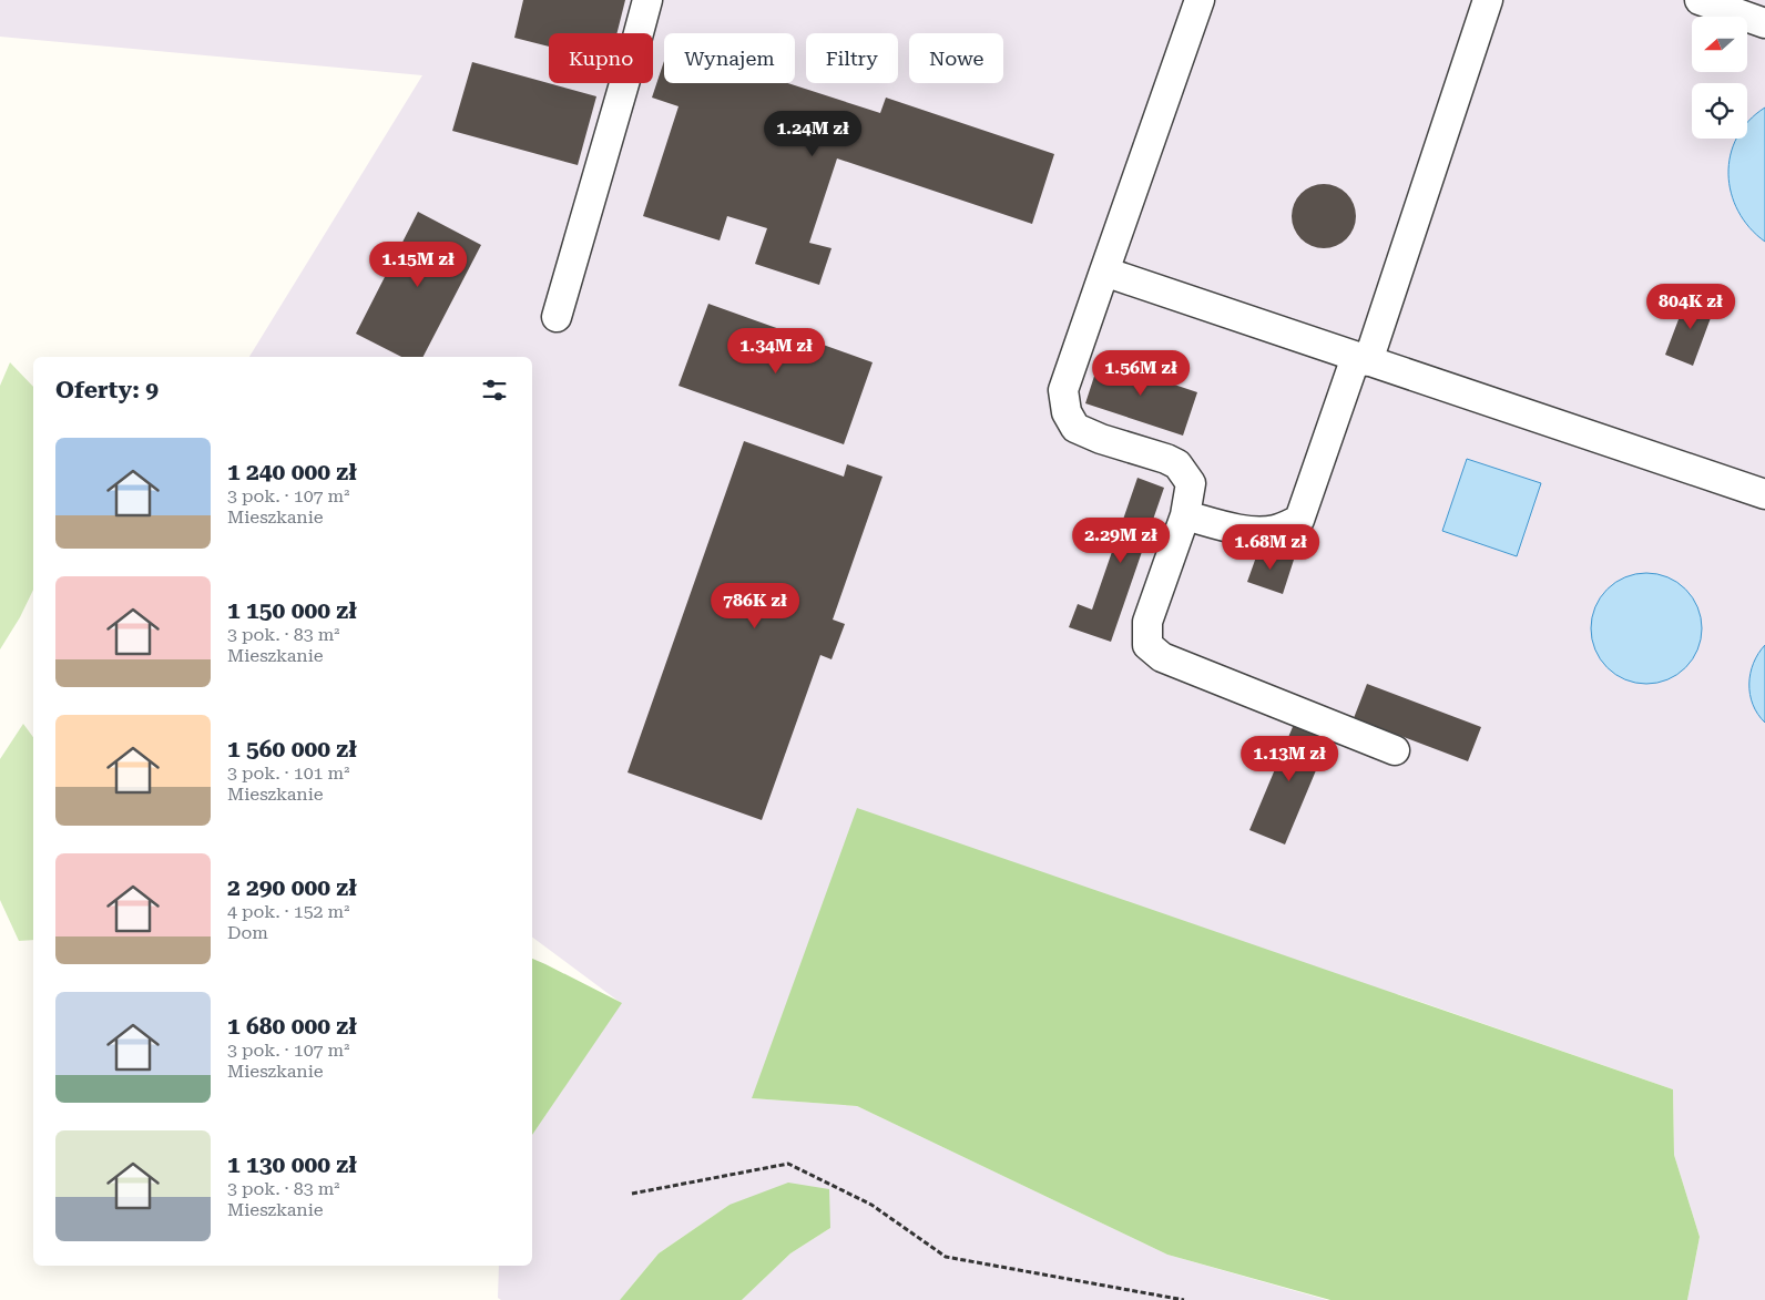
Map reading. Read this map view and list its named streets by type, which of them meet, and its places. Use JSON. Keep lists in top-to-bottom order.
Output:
{
  "north": "left",
  "page": {
    "chip": [
      "Kupno",
      "Wynajem",
      "Filtry",
      "Nowe"
    ],
    "price": [
      "1.24M zł",
      "1.15M zł",
      "804K zł",
      "1.34M zł",
      "1.56M zł",
      "2.29M zł",
      "1.68M zł",
      "786K zł",
      "1.13M zł"
    ],
    "heading": "Oferty: 9",
    "list": [
      {
        "name": "1 240 000 zł",
        "note": "3 pok. · 107 m² · Mieszkanie"
      },
      {
        "name": "1 150 000 zł",
        "note": "3 pok. · 83 m² · Mieszkanie"
      },
      {
        "name": "1 560 000 zł",
        "note": "3 pok. · 101 m² · Mieszkanie"
      },
      {
        "name": "2 290 000 zł",
        "note": "4 pok. · 152 m² · Dom"
      },
      {
        "name": "1 680 000 zł",
        "note": "3 pok. · 107 m² · Mieszkanie"
      },
      {
        "name": "1 130 000 zł",
        "note": "3 pok. · 83 m² · Mieszkanie"
      }
    ]
  }
}
